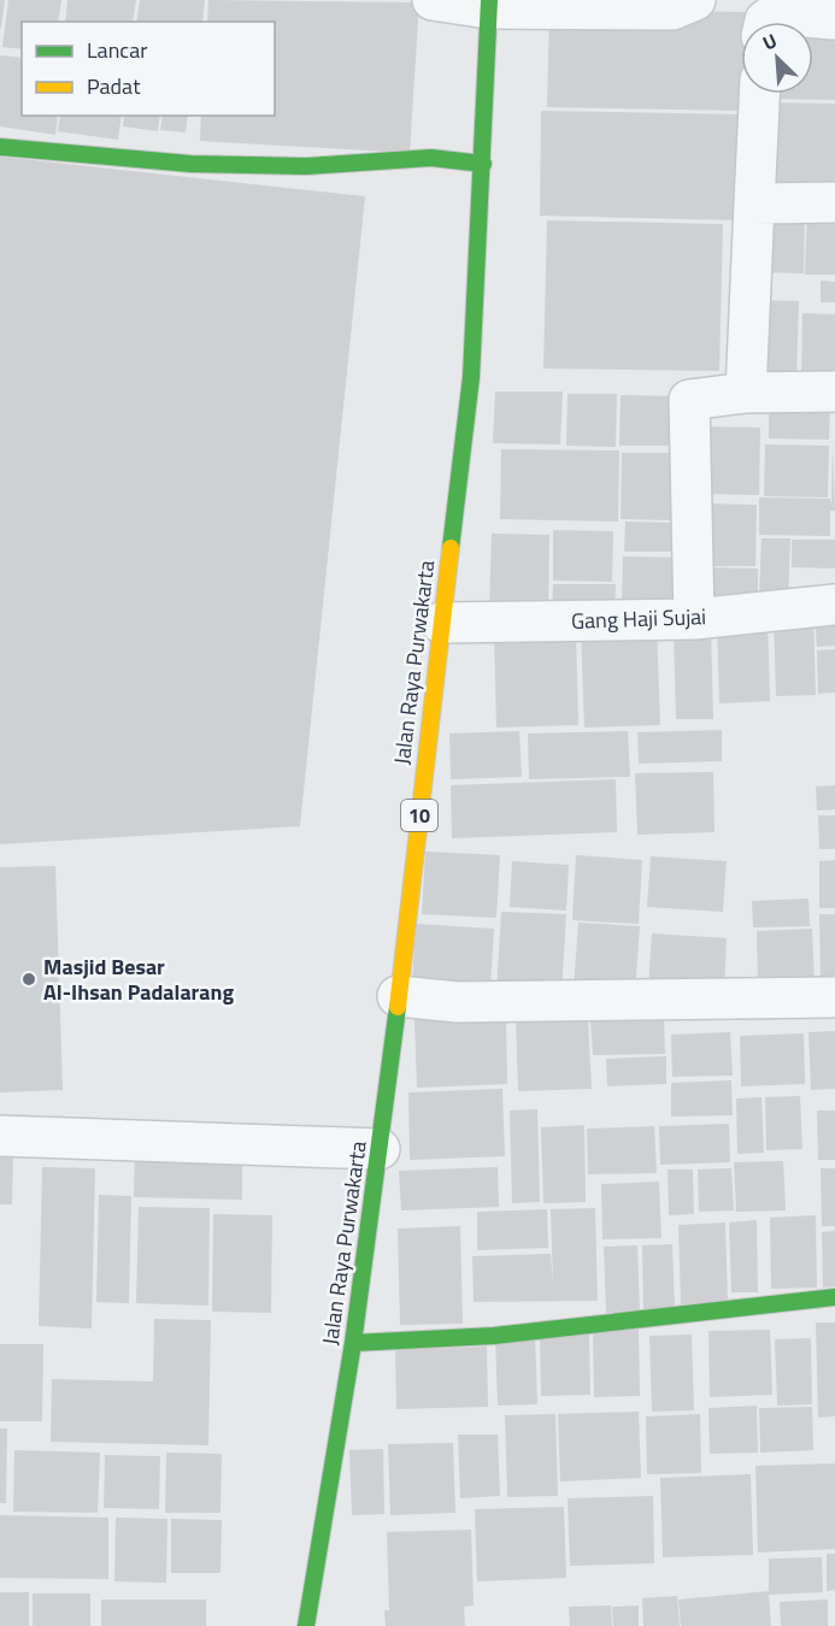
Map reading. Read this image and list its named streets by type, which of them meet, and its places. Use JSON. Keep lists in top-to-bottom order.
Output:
{
  "streets": {
    "main road": ["Jalan Raya Purwakarta", "10"],
    "street": ["Gang Haji Sujai"]
  },
  "crossings": [
    ["Gang Haji Sujai", "Jalan Raya Purwakarta"]
  ],
  "places": ["Masjid Besar Al-Ihsan Padalarang"],
  "legend": ["Lancar", "Padat"],
  "north": "top left"
}
